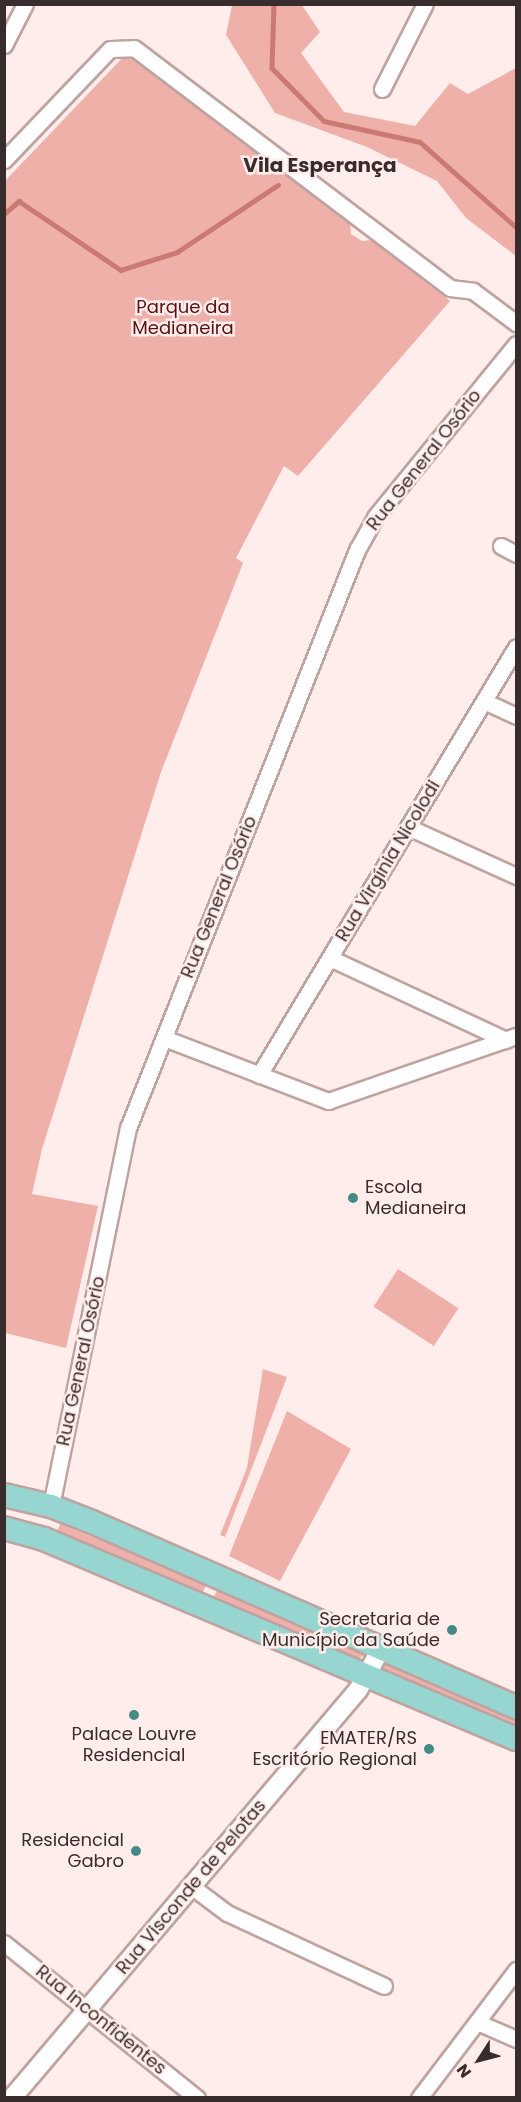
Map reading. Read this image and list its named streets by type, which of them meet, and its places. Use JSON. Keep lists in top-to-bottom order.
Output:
{
  "streets": {
    "street": [
      "Rua General Osório",
      "Rua Virgínia Nicolodi",
      "Rua Visconde de Pelotas",
      "Rua Inconfidentes"
    ]
  },
  "crossings": [
    ["Rua Visconde de Pelotas", "Rua Inconfidentes"]
  ],
  "districts": ["Vila Esperança"],
  "parks": ["Parque da Medianeira"],
  "places": [
    "Escola Medianeira",
    "Secretaria de Município da Saúde",
    "Palace Louvre Residencial",
    "EMATER/RS Escritório Regional",
    "Residencial Gabro"
  ],
  "north": "bottom left"
}
